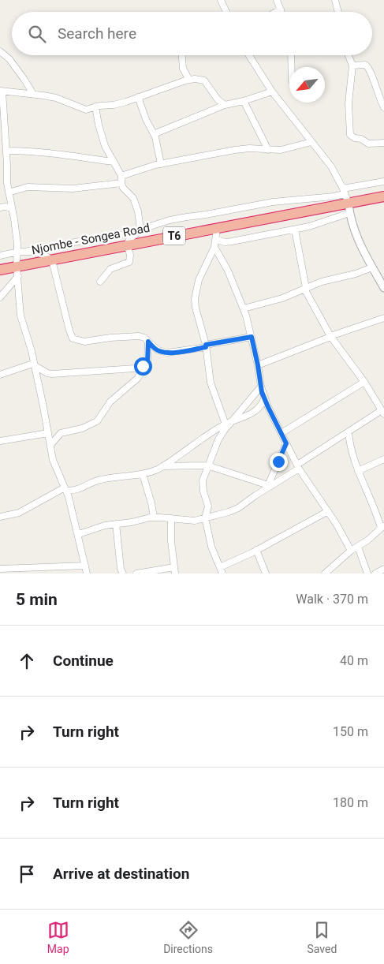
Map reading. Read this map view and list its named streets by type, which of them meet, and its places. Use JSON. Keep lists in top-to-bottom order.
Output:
{
  "streets": {
    "highway": ["T6", "Njombe - Songea Road"]
  },
  "crossings": [
    ["T6", "Njombe - Songea Road"]
  ],
  "north": "bottom left",
  "page": {
    "search": "Search here",
    "heading": ["5 min", "Walk · 370 m"],
    "list": [
      ["Continue", "40 m"],
      ["Turn right", "150 m"],
      ["Turn right", "180 m"],
      "Arrive at destination"
    ],
    "nav": ["Map", "Directions", "Saved"]
  }
}
